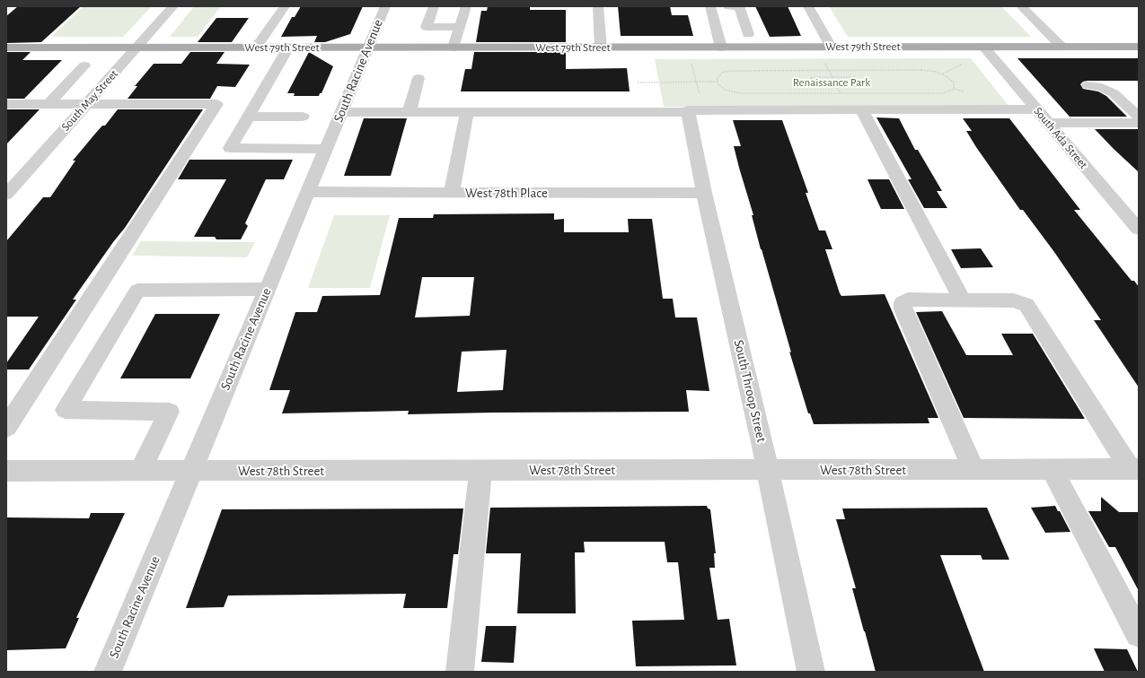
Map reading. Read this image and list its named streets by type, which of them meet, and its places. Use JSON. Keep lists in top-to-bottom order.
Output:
{
  "streets": {
    "main road": ["West 79th Street"],
    "street": [
      "South Racine Avenue",
      "South May Street",
      "South Ada Street",
      "West 78th Place",
      "South Throop Street",
      "West 78th Street"
    ]
  },
  "crossings": [
    ["West 79th Street", "South Racine Avenue"],
    ["West 79th Street", "South May Street"],
    ["West 79th Street", "South Ada Street"],
    ["South Racine Avenue", "West 78th Place"],
    ["South Racine Avenue", "West 78th Street"],
    ["West 78th Place", "South Throop Street"],
    ["South Throop Street", "West 78th Street"]
  ],
  "parks": ["Renaissance Park"]
}
